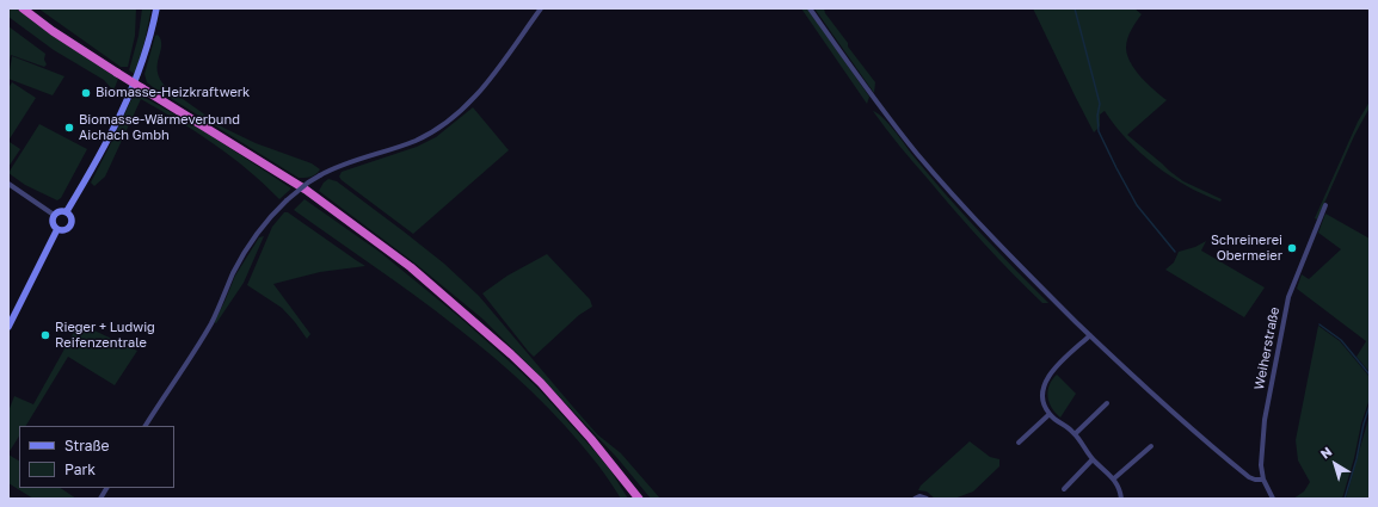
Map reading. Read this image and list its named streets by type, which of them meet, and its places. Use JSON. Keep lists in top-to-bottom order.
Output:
{
  "streets": {
    "street": ["Weiherstraße"]
  },
  "places": [
    "Biomasse-Heizkraftwerk",
    "Biomasse-Wärmeverbund Aichach Gmbh",
    "Schreinerei Obermeier",
    "Rieger + Ludwig Reifenzentrale"
  ],
  "legend": ["Straße", "Park"],
  "north": "top left"
}
